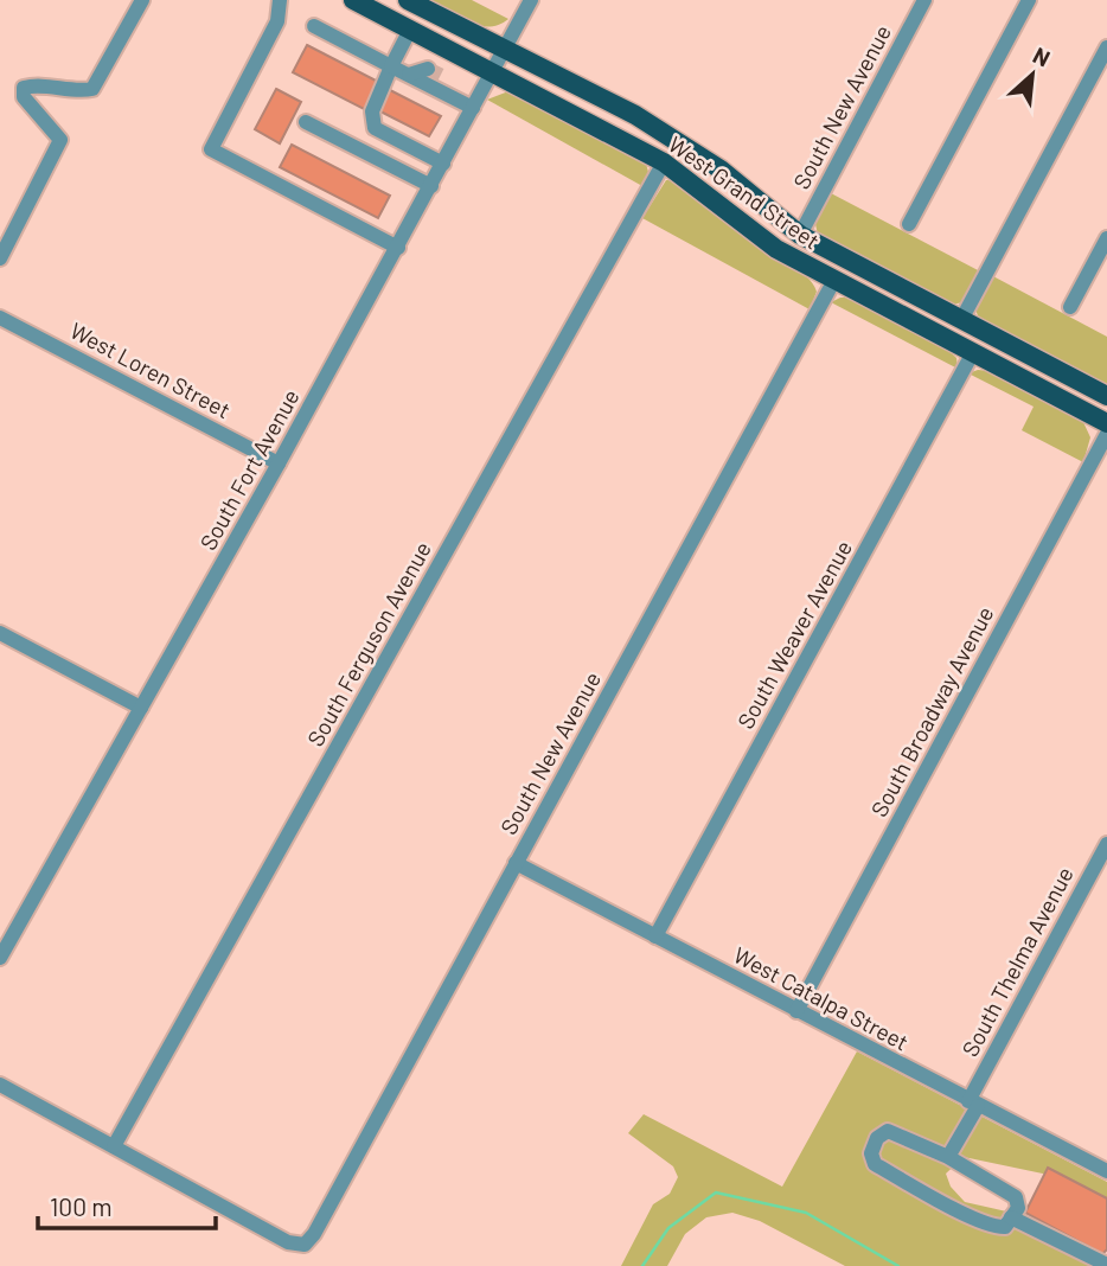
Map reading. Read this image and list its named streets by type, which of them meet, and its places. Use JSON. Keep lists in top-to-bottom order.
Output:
{
  "streets": {
    "main road": ["West Grand Street"],
    "street": [
      "South New Avenue",
      "West Loren Street",
      "South Fort Avenue",
      "South Weaver Avenue",
      "South Ferguson Avenue",
      "South Broadway Avenue",
      "South Thelma Avenue",
      "West Catalpa Street"
    ]
  },
  "crossings": [
    ["South New Avenue", "West Grand Street"],
    ["South New Avenue", "South Ferguson Avenue"],
    ["South New Avenue", "West Catalpa Street"],
    ["West Grand Street", "South Fort Avenue"],
    ["West Grand Street", "South Weaver Avenue"],
    ["West Grand Street", "South Ferguson Avenue"],
    ["West Loren Street", "South Fort Avenue"],
    ["South Weaver Avenue", "West Catalpa Street"],
    ["South Broadway Avenue", "West Catalpa Street"],
    ["South Thelma Avenue", "West Catalpa Street"]
  ],
  "scale_bar": "100 m",
  "north": "top right"
}
